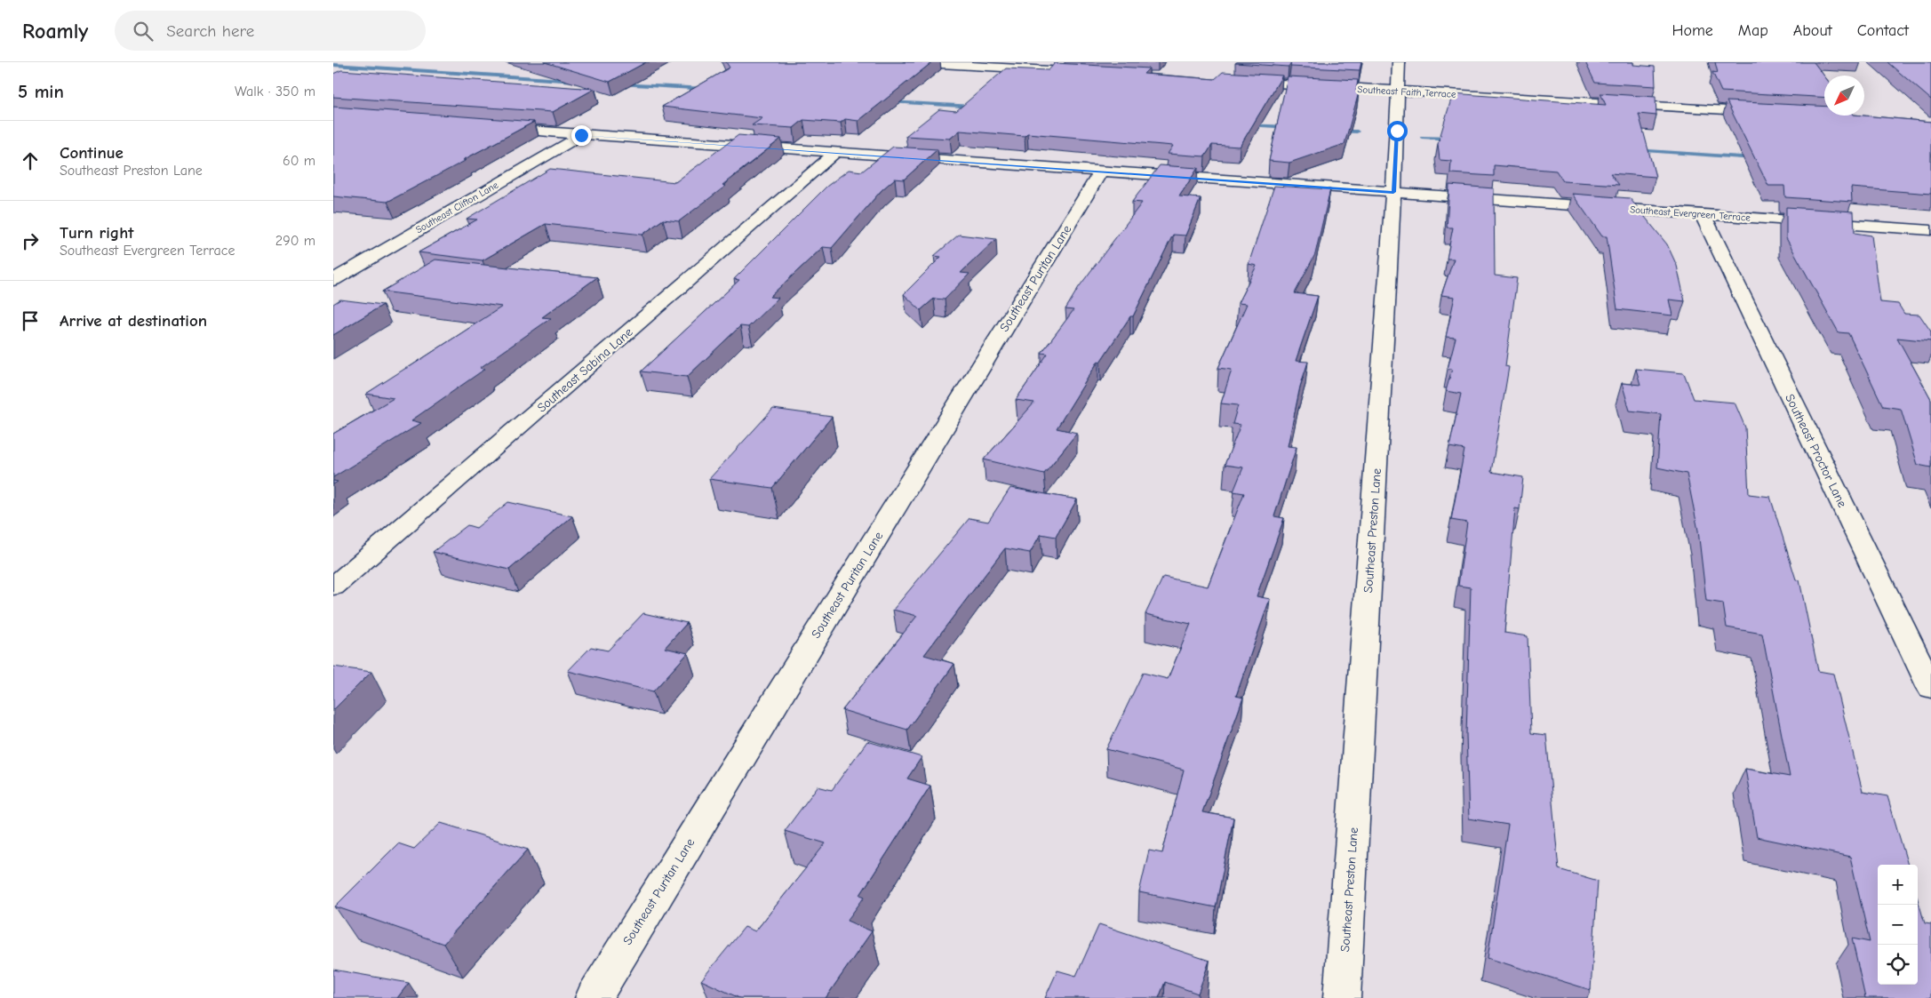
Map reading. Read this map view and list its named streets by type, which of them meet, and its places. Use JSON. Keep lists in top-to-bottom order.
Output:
{
  "streets": {
    "street": [
      "Southeast Faith Terrace",
      "Southeast Clifton Lane",
      "Southeast Evergreen Terrace",
      "Southeast Puritan Lane",
      "Southeast Sabina Lane",
      "Southeast Proctor Lane",
      "Southeast Preston Lane"
    ]
  },
  "crossings": [
    ["Southeast Faith Terrace", "Southeast Preston Lane"],
    ["Southeast Clifton Lane", "Southeast Evergreen Terrace"],
    ["Southeast Evergreen Terrace", "Southeast Puritan Lane"],
    ["Southeast Evergreen Terrace", "Southeast Sabina Lane"],
    ["Southeast Evergreen Terrace", "Southeast Proctor Lane"],
    ["Southeast Evergreen Terrace", "Southeast Preston Lane"]
  ],
  "north": "bottom left",
  "page": {
    "header": "Roamly",
    "search": "Search here",
    "nav": [
      "Home",
      "Map",
      "About",
      "Contact"
    ],
    "heading": ["5 min", "Walk · 350 m"],
    "list": [
      ["Continue", "Southeast Preston Lane", "60 m"],
      ["Turn right", "Southeast Evergreen Terrace", "290 m"],
      "Arrive at destination"
    ],
    "map_buttons": ["+", "−"]
  }
}
